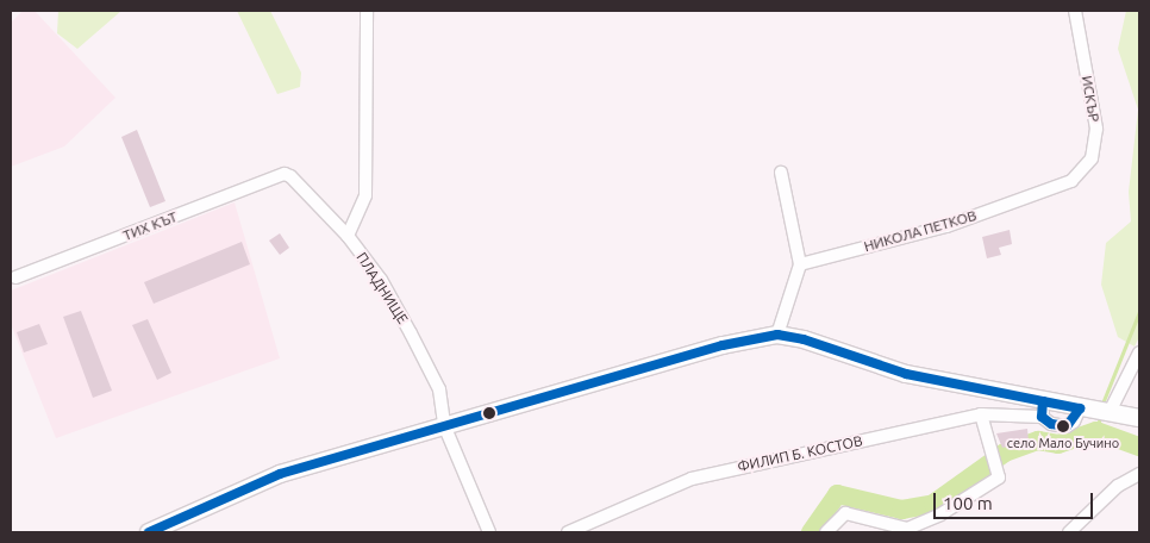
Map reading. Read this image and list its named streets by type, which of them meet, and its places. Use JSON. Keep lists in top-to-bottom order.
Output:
{
  "streets": {
    "street": [
      "ИСКЪР",
      "ТИХ КЪТ",
      "НИКОЛА ПЕТКОВ",
      "ПЛАДНИЩЕ",
      "ФИЛИП Б. КОСТОВ"
    ]
  },
  "crossings": [
    ["ИСКЪР", "НИКОЛА ПЕТКОВ"],
    ["ТИХ КЪТ", "ПЛАДНИЩЕ"]
  ],
  "places": ["село Мало Бучино"],
  "scale_bar": "100 m"
}
